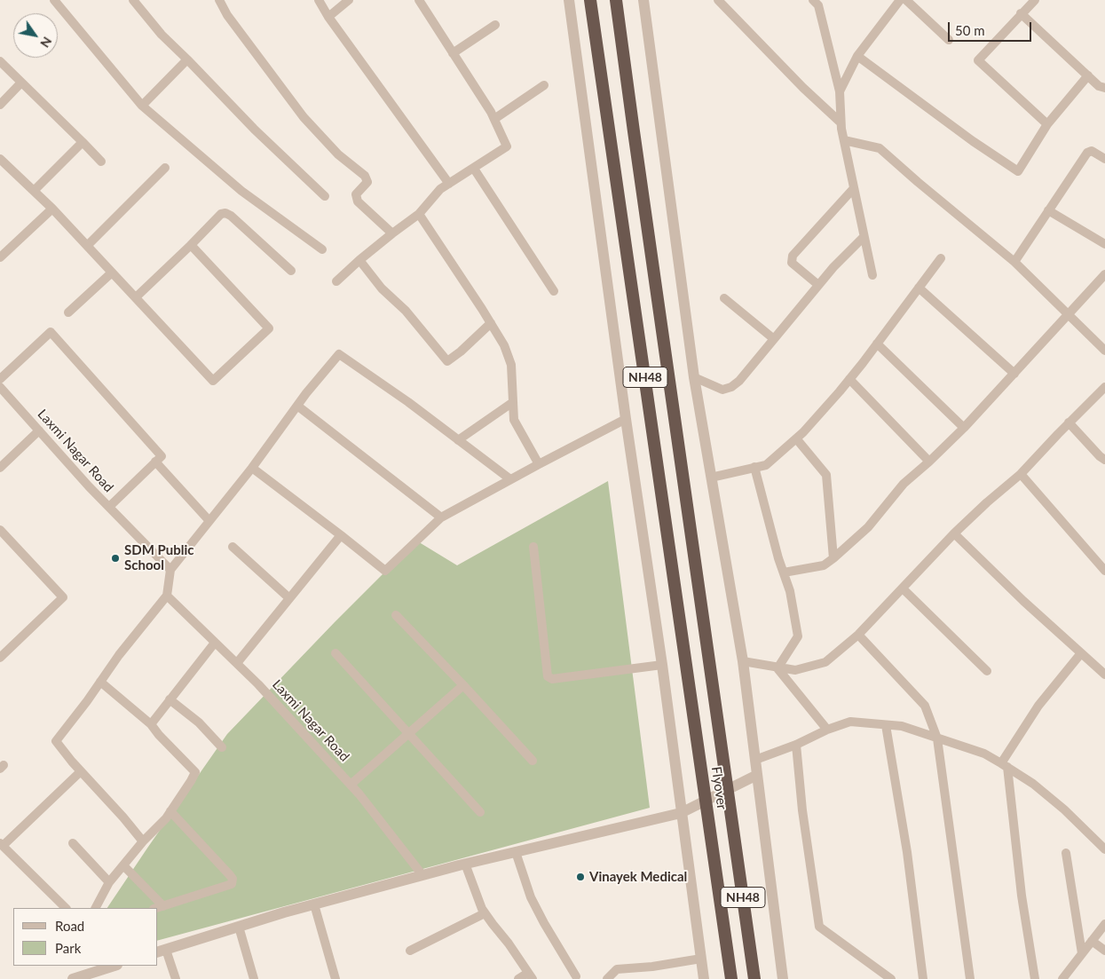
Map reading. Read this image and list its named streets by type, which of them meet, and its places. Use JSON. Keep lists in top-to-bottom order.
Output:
{
  "streets": {
    "highway": ["NH48", "Flyover"],
    "street": ["Laxmi Nagar Road"]
  },
  "places": ["SDM Public School", "Vinayek Medical"],
  "legend": ["Road", "Park"],
  "scale_bar": "50 m",
  "north": "bottom right"
}
